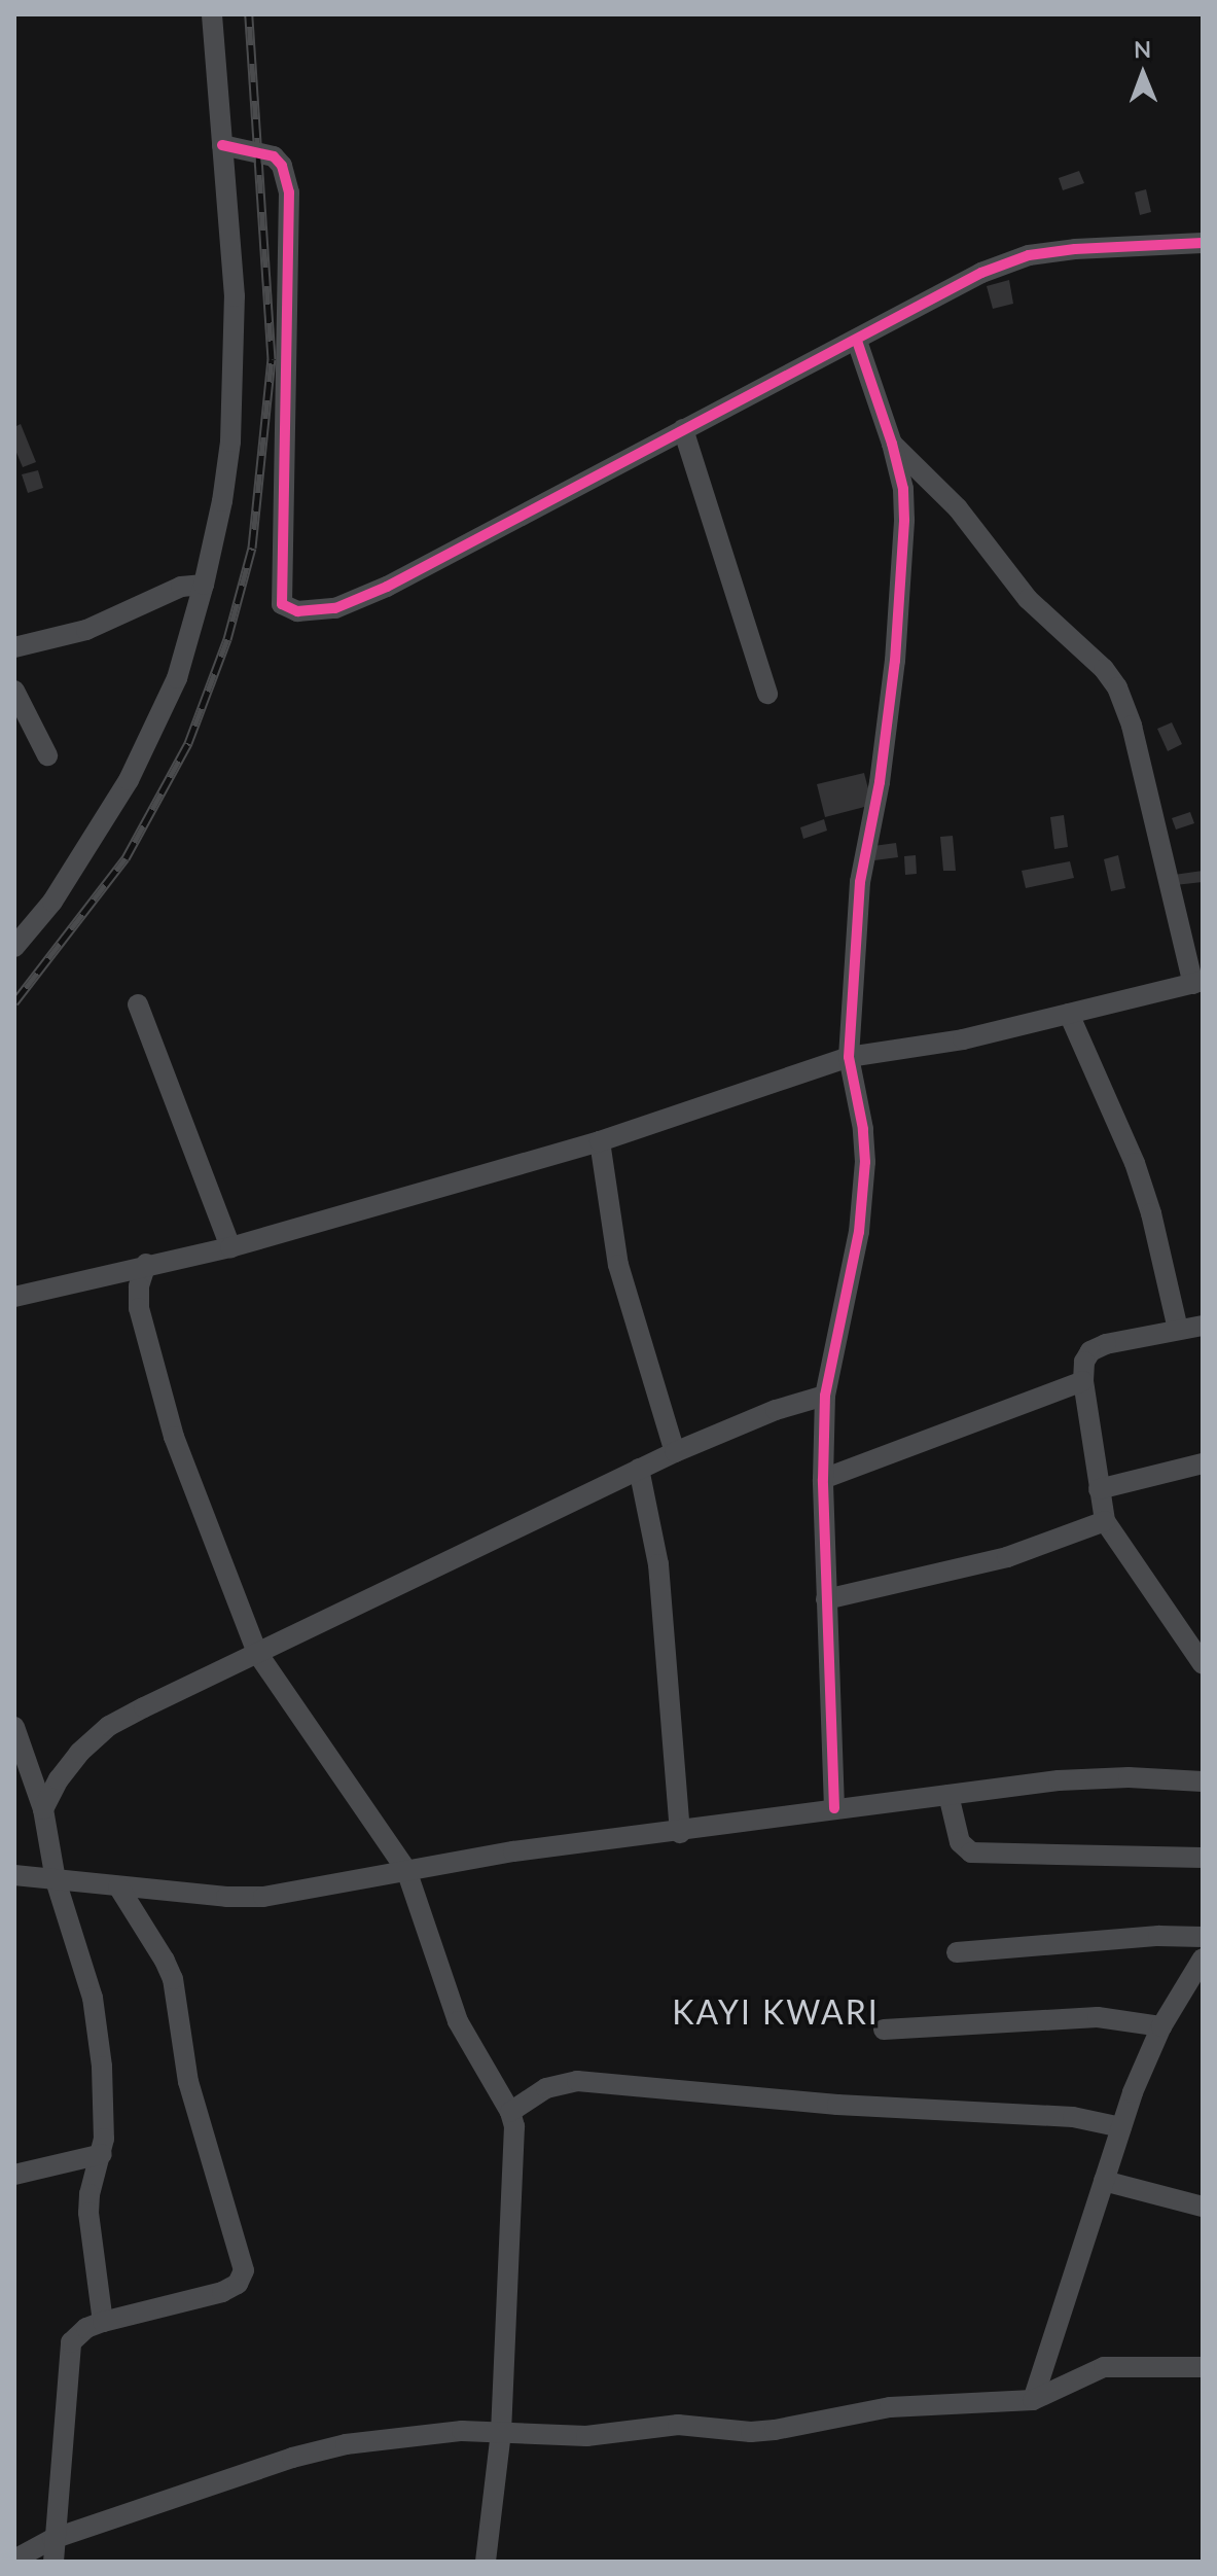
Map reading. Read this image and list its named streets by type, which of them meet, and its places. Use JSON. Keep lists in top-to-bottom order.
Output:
{
  "districts": ["KAYI KWARI"],
  "north": "top"
}
